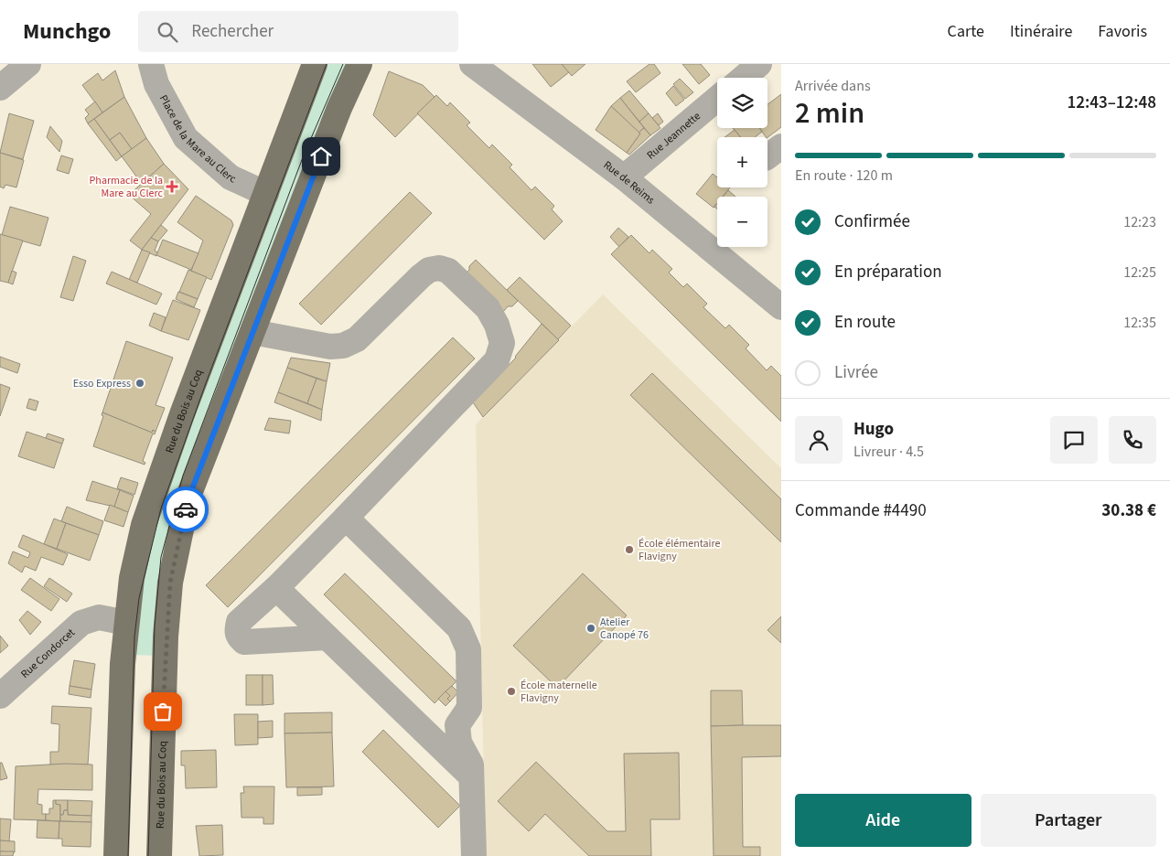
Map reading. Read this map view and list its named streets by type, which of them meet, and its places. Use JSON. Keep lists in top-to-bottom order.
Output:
{
  "streets": {
    "main road": ["Rue du Bois au Coq"],
    "street": [
      "Rue Jeannette",
      "Place de la Mare au Clerc",
      "Rue de Reims",
      "Rue Condorcet"
    ]
  },
  "crossings": [
    ["Rue Jeannette", "Rue de Reims"],
    ["Place de la Mare au Clerc", "Rue du Bois au Coq"],
    ["Rue du Bois au Coq", "Rue Condorcet"]
  ],
  "places": {
    "health": ["Pharmacie de la Mare au Clerc"],
    "other": [
      "Esso Express",
      "École élémentaire Flavigny",
      "Atelier Canopé 76",
      "École maternelle Flavigny"
    ]
  },
  "page": {
    "header": "Munchgo",
    "search": "Rechercher",
    "nav": ["Carte", "Itinéraire", "Favoris"],
    "heading": ["2 min", "Arrivée dans", "12:43–12:48"],
    "panel": [
      "Hugo",
      "Livreur · 4.5",
      "Commande #4490",
      "30.38 €"
    ],
    "map_buttons": ["+", "−"],
    "bar": "En route · 120 m",
    "list": [
      ["Confirmée", "12:23"],
      ["En préparation", "12:25"],
      ["En route", "12:35"],
      "Livrée"
    ],
    "buttons": ["Aide", "Partager"]
  }
}
